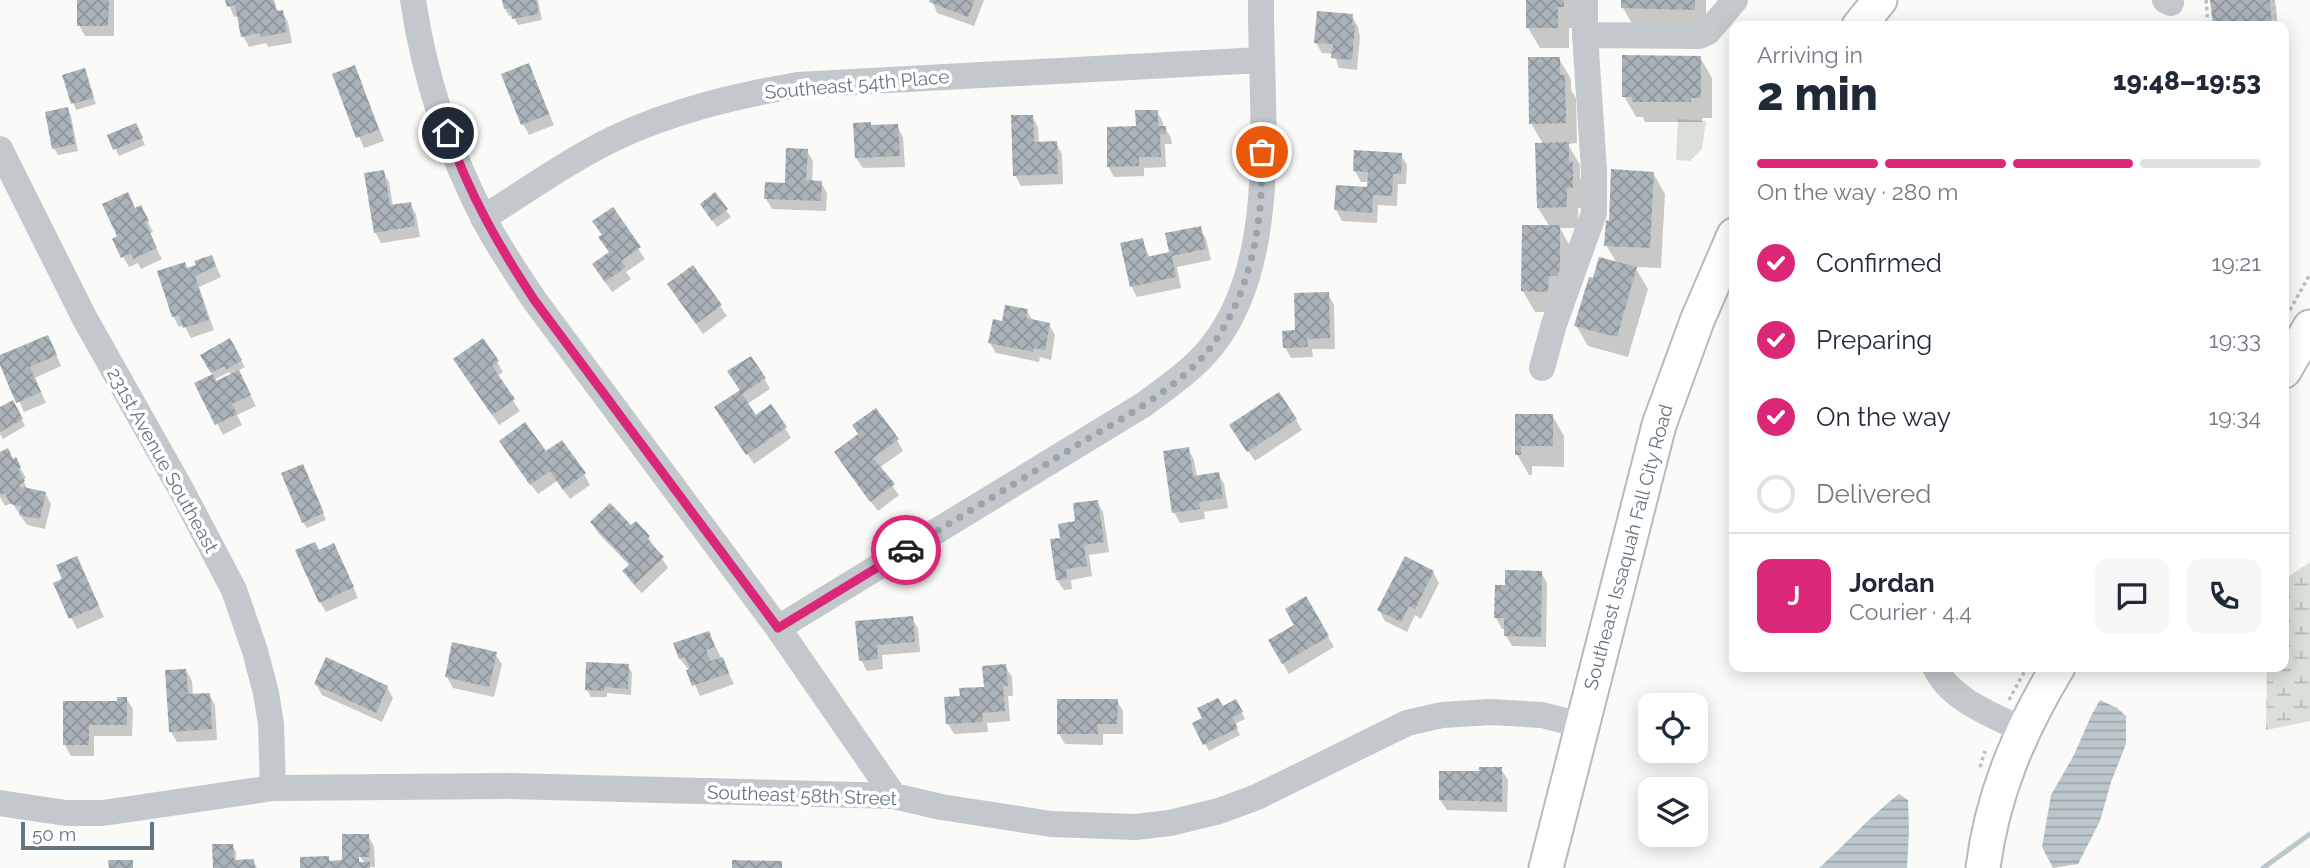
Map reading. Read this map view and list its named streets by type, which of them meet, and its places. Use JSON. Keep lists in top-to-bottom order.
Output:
{
  "streets": {
    "main road": ["Southeast Issaquah Fall City Road"],
    "street": ["Southeast 54th Place", "231st Avenue Southeast", "Southeast 58th Street"]
  },
  "crossings": [
    ["231st Avenue Southeast", "Southeast 58th Street"],
    ["Southeast Issaquah Fall City Road", "Southeast 58th Street"]
  ],
  "scale_bar": "50 m",
  "page": {
    "heading": ["2 min", "Arriving in", "19:48–19:53"],
    "panel": ["Jordan", "Courier · 4.4"],
    "bar": "On the way · 280 m",
    "list": [
      ["Confirmed", "19:21"],
      ["Preparing", "19:33"],
      ["On the way", "19:34"],
      "Delivered"
    ],
    "round": "J",
    "scale": "50 m"
  }
}
